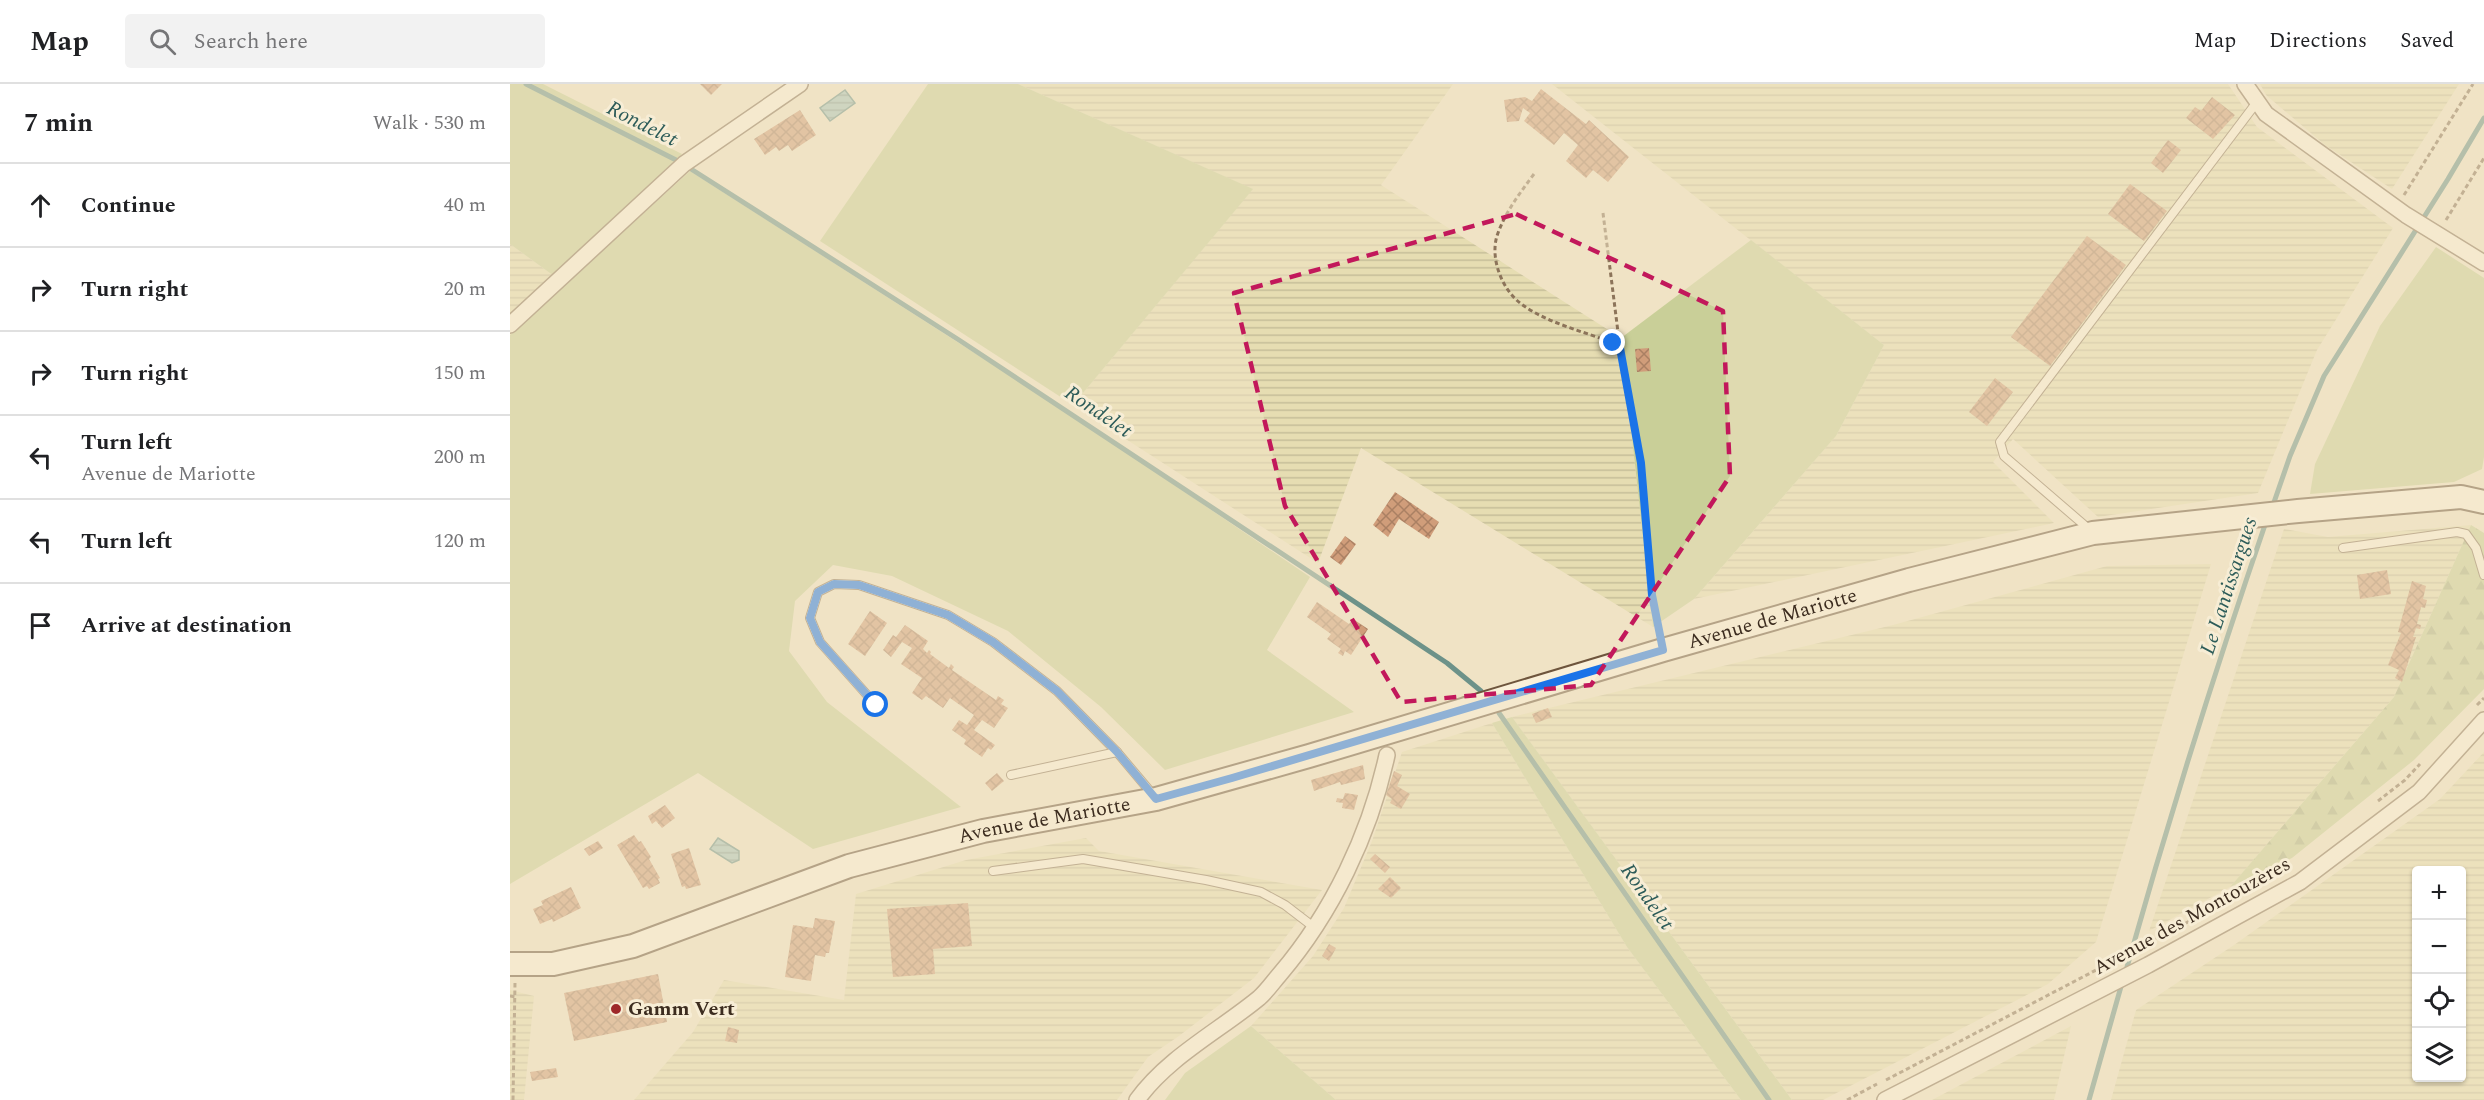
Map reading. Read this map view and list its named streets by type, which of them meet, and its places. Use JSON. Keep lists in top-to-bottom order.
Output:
{
  "streets": {
    "main road": ["Avenue de Mariotte"],
    "street": ["Avenue des Montouzères"]
  },
  "water": ["Rondelet", "Le Lantissargues"],
  "places": ["Gamm Vert"],
  "page": {
    "header": "Map",
    "search": "Search here",
    "nav": ["Map", "Directions", "Saved"],
    "heading": ["7 min", "Walk · 530 m"],
    "list": [
      ["Continue", "40 m"],
      ["Turn right", "20 m"],
      ["Turn right", "150 m"],
      ["Turn left", "Avenue de Mariotte", "200 m"],
      ["Turn left", "120 m"],
      "Arrive at destination"
    ],
    "map_buttons": ["+", "−"]
  }
}
